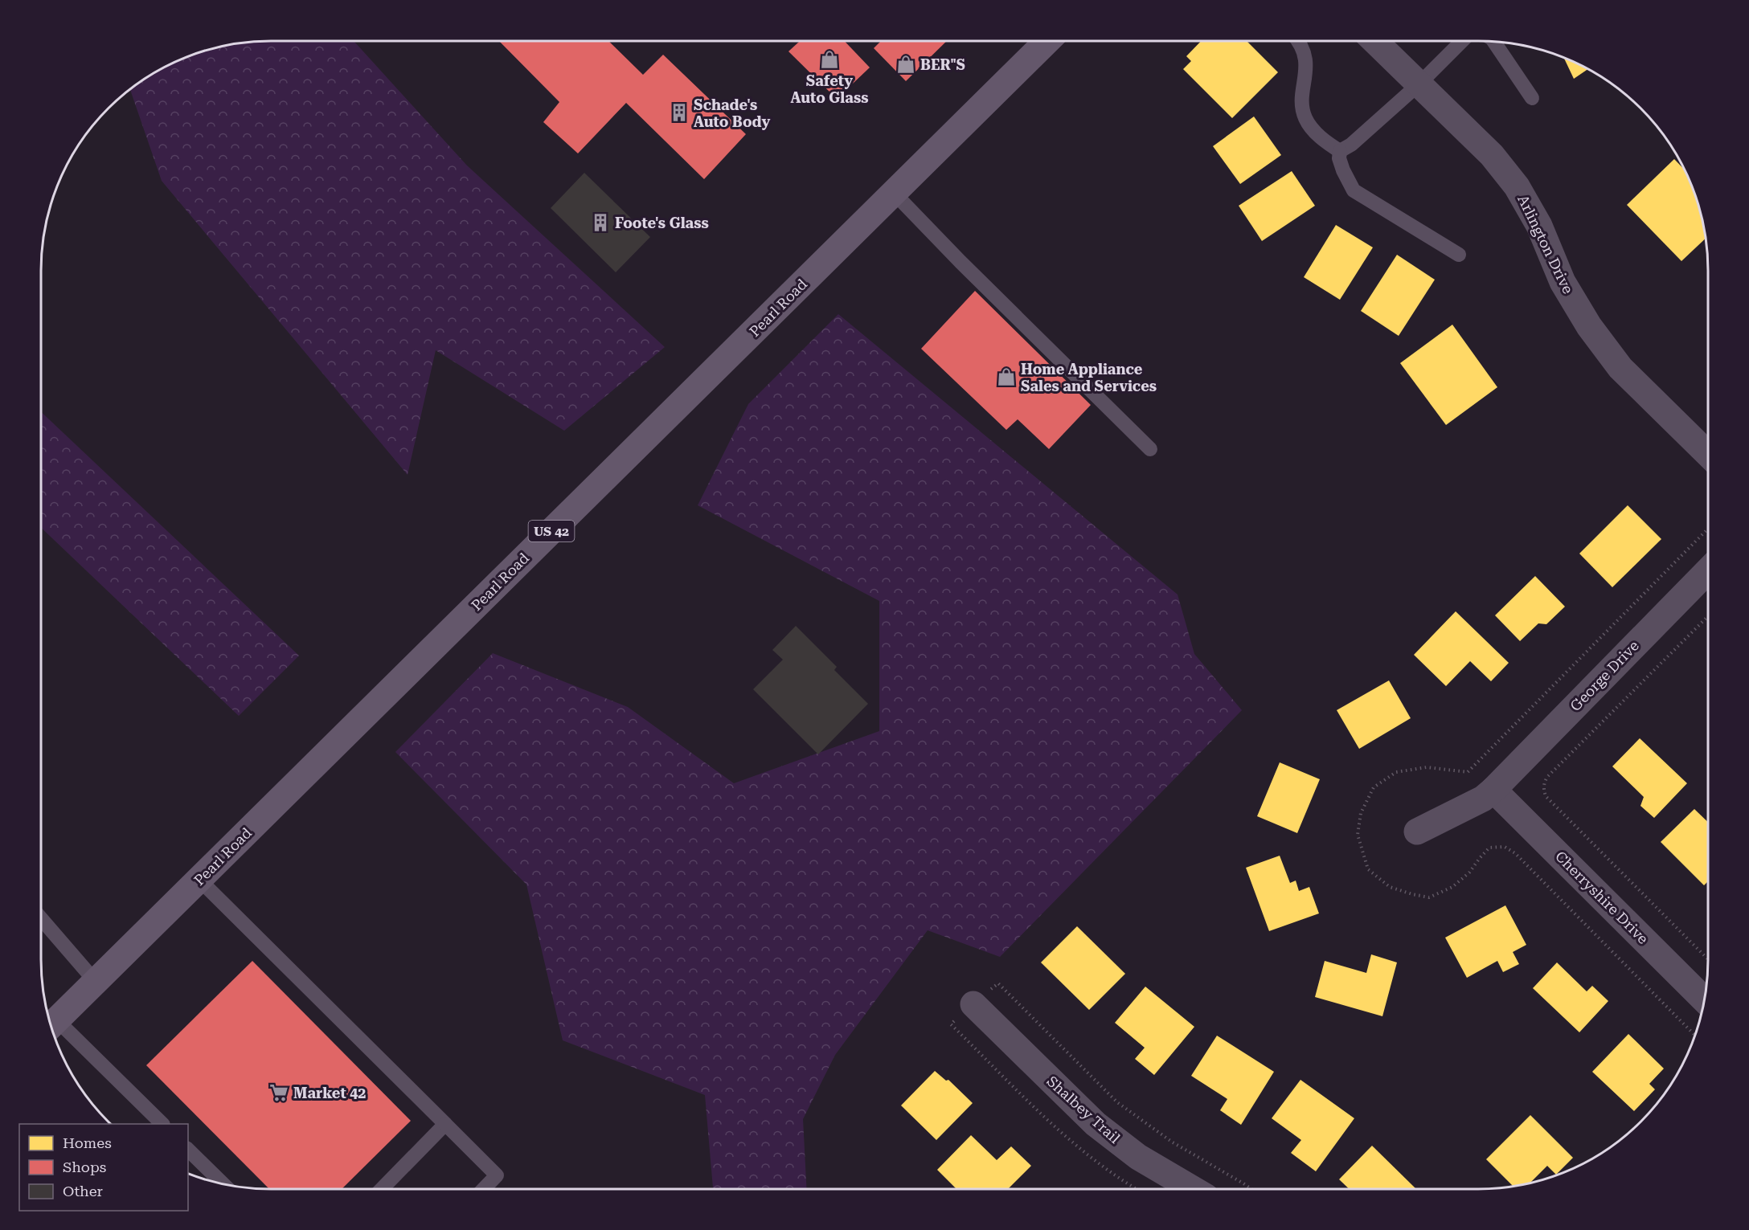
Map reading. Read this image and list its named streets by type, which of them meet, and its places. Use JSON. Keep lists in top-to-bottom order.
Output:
{
  "streets": {
    "main road": ["Pearl Road", "US 42"],
    "street": [
      "Arlington Drive",
      "George Drive",
      "Cherryshire Drive",
      "Shalbey Trail"
    ]
  },
  "crossings": [
    ["George Drive", "Cherryshire Drive"]
  ],
  "places": {
    "shop": ["Safety Auto Glass", "BER\"S", "Home Appliance Sales and Services"],
    "building": ["Schade's Auto Body", "Foote's Glass"],
    "supermarket": ["Market 42"]
  },
  "legend": ["Homes", "Shops", "Other"]
}
